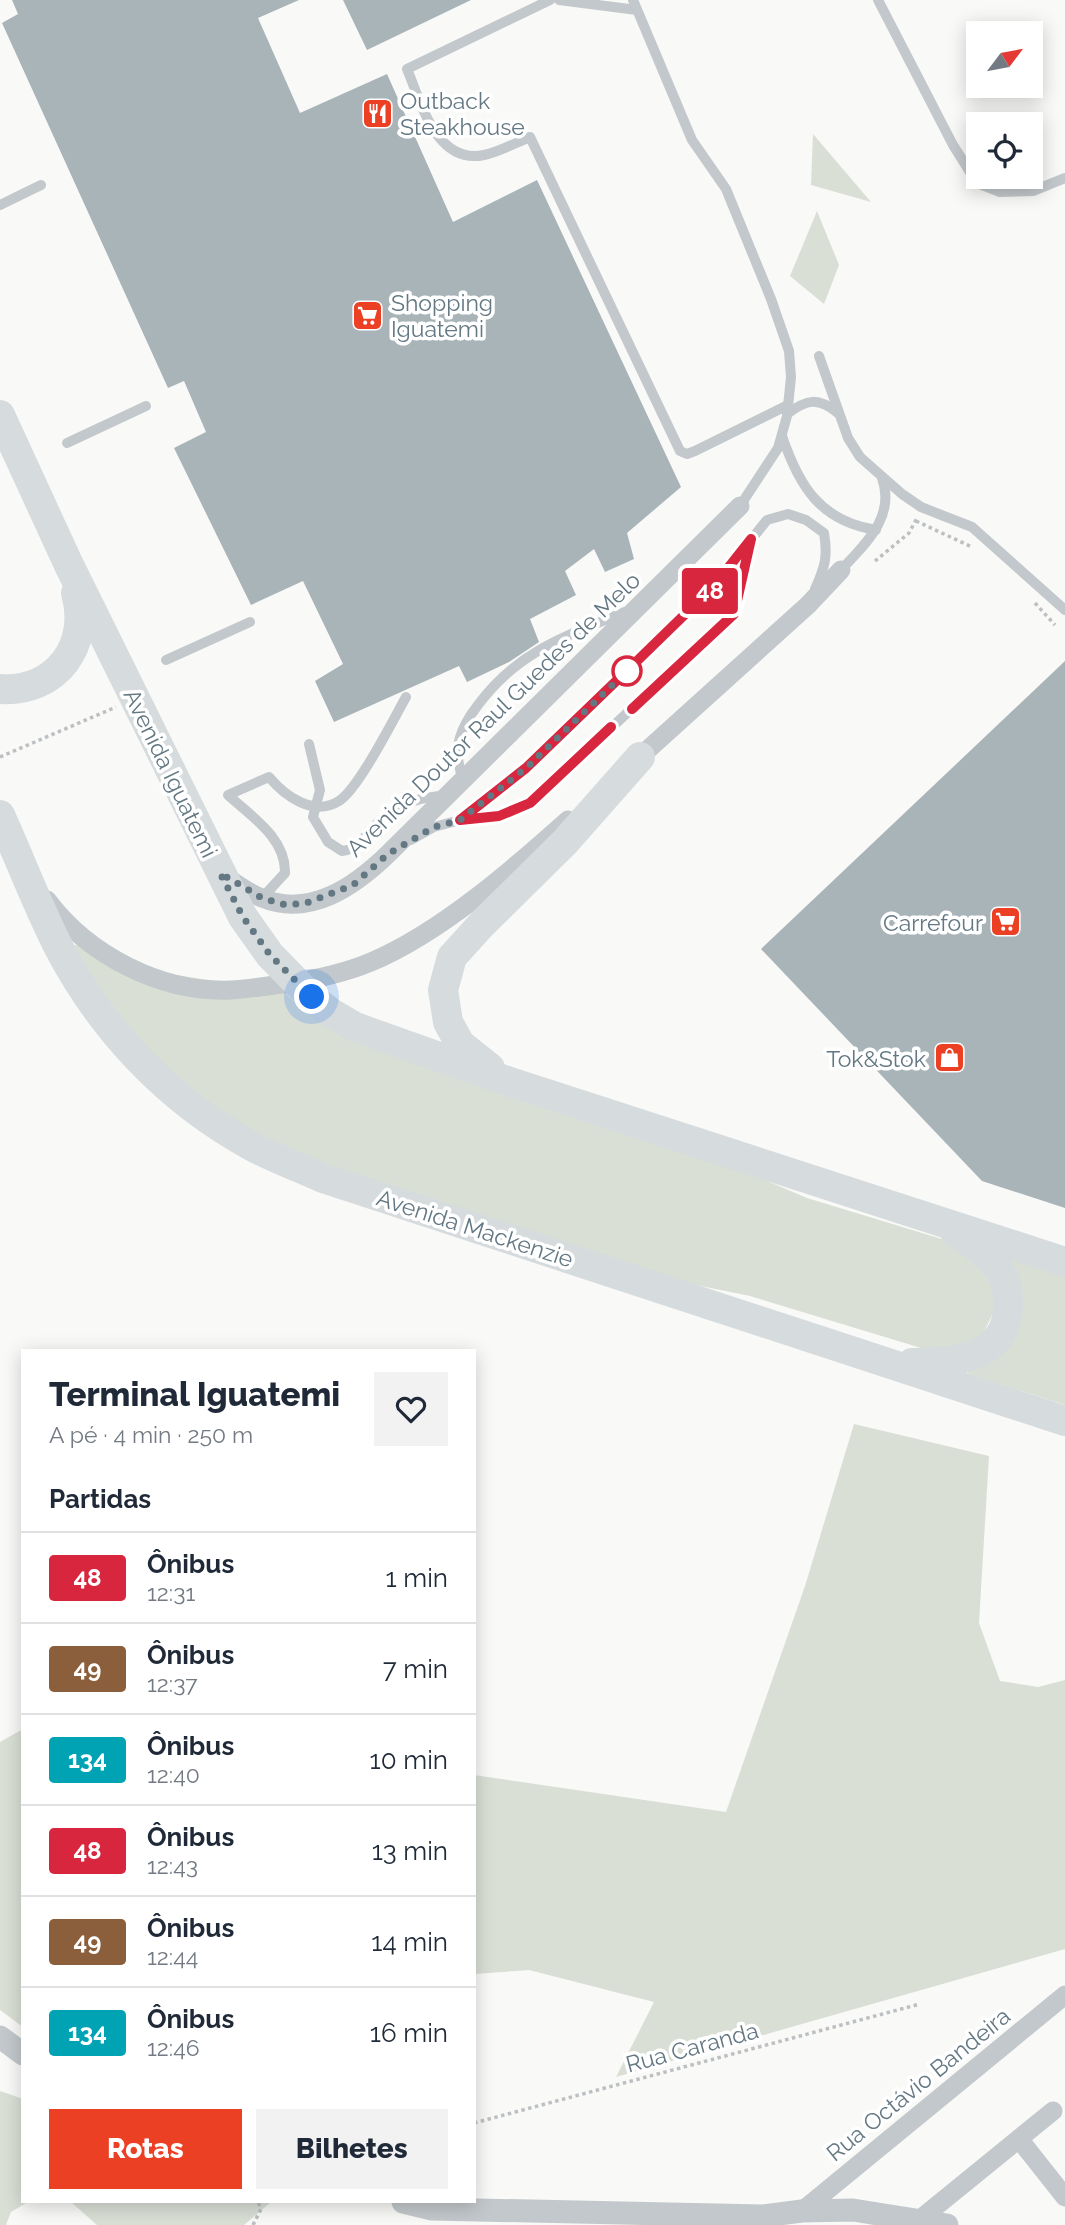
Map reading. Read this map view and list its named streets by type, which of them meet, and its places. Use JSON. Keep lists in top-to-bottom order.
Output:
{
  "streets": {
    "main road": ["Avenida Iguatemi", "Avenida Mackenzie"],
    "street": ["Avenida Doutor Raul Guedes de Melo", "Rua Octávio Bandeira"],
    "path": ["Rua Caranda"]
  },
  "crossings": [
    ["Avenida Doutor Raul Guedes de Melo", "Avenida Iguatemi"]
  ],
  "places": {
    "restaurant": ["Outback Steakhouse"],
    "supermarket": ["Shopping Iguatemi", "Carrefour"],
    "shop": ["Tok&Stok"]
  },
  "lines": ["bus line 48"],
  "north": "top right",
  "page": {
    "on_map": "48",
    "heading": [
      ["Terminal Iguatemi", "A pé · 4 min · 250 m"],
      "Partidas"
    ],
    "list": [
      {
        "mark": "48",
        "name": "Ônibus",
        "note": "12:31",
        "value": "1 min"
      },
      {
        "mark": "49",
        "name": "Ônibus",
        "note": "12:37",
        "value": "7 min"
      },
      {
        "mark": "134",
        "name": "Ônibus",
        "note": "12:40",
        "value": "10 min"
      },
      {
        "mark": "48",
        "name": "Ônibus",
        "note": "12:43",
        "value": "13 min"
      },
      {
        "mark": "49",
        "name": "Ônibus",
        "note": "12:44",
        "value": "14 min"
      },
      {
        "mark": "134",
        "name": "Ônibus",
        "note": "12:46",
        "value": "16 min"
      }
    ],
    "buttons": ["Rotas", "Bilhetes"]
  }
}
